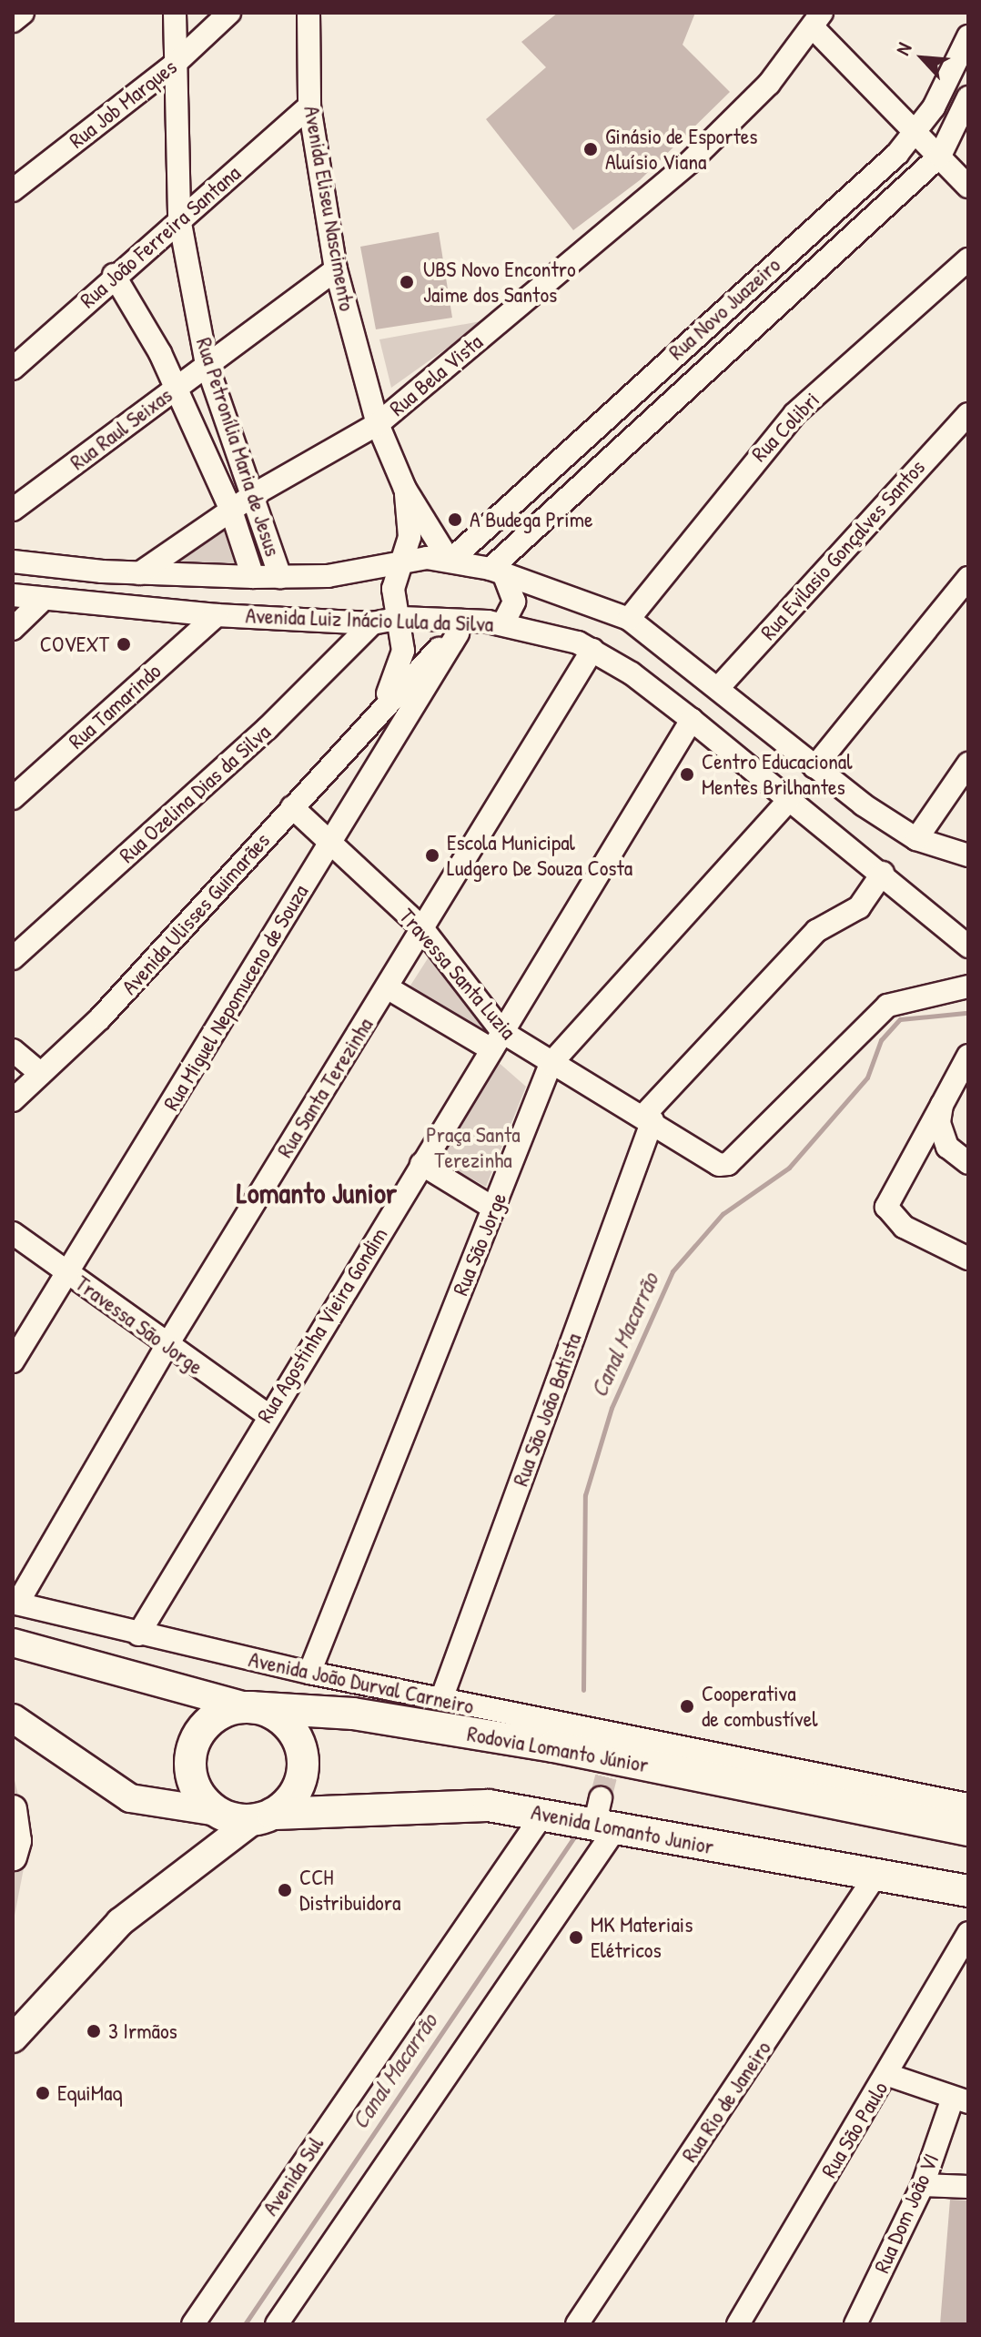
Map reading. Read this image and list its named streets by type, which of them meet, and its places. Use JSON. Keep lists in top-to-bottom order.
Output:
{
  "streets": {
    "highway": ["Rodovia Lomanto Júnior", "Avenida Lomanto Junior"],
    "street": [
      "Rua Job Marques",
      "Avenida Eliseu Nascimento",
      "Rua João Ferreira Santana",
      "Rua Novo Juazeiro",
      "Rua Bela Vista",
      "Rua Colibri",
      "Rua Raul Seixas",
      "Rua Petronília Maria de Jesus",
      "Rua Evilasio Gonçalves Santos",
      "Avenida Luiz Inácio Lula da Silva",
      "Rua Tamarindo",
      "Rua Ozelina Dias da Silva",
      "Avenida Ulisses Guimarães",
      "Travessa Santa Luzia",
      "Rua Miguel Nepomuceno de Souza",
      "Rua Santa Terezinha",
      "Rua São Jorge",
      "Travessa São Jorge",
      "Rua Agostinha Vieira Gondim",
      "Rua São João Batista",
      "Avenida João Durval Carneiro",
      "Rua Rio de Janeiro",
      "Rua São Paulo",
      "Avenida Sul",
      "Rua Dom João VI"
    ]
  },
  "crossings": [
    ["Rua Job Marques", "Rua Petronília Maria de Jesus"],
    ["Avenida Eliseu Nascimento", "Rua João Ferreira Santana"],
    ["Avenida Eliseu Nascimento", "Rua Novo Juazeiro"],
    ["Avenida Eliseu Nascimento", "Rua Bela Vista"],
    ["Avenida Eliseu Nascimento", "Rua Raul Seixas"],
    ["Avenida Eliseu Nascimento", "Avenida Luiz Inácio Lula da Silva"],
    ["Rua João Ferreira Santana", "Rua Petronília Maria de Jesus"],
    ["Rua Novo Juazeiro", "Avenida Luiz Inácio Lula da Silva"],
    ["Rua Bela Vista", "Rua Petronília Maria de Jesus"],
    ["Rua Bela Vista", "Avenida Luiz Inácio Lula da Silva"],
    ["Rua Colibri", "Avenida Luiz Inácio Lula da Silva"],
    ["Rua Raul Seixas", "Rua Petronília Maria de Jesus"],
    ["Rua Petronília Maria de Jesus", "Avenida Luiz Inácio Lula da Silva"],
    ["Rua Evilasio Gonçalves Santos", "Avenida Luiz Inácio Lula da Silva"],
    ["Avenida Luiz Inácio Lula da Silva", "Rua Tamarindo"],
    ["Avenida Luiz Inácio Lula da Silva", "Rua Ozelina Dias da Silva"],
    ["Avenida Luiz Inácio Lula da Silva", "Rua Santa Terezinha"],
    ["Avenida Luiz Inácio Lula da Silva", "Rua São Jorge"],
    ["Avenida Luiz Inácio Lula da Silva", "Rua Agostinha Vieira Gondim"],
    ["Avenida Luiz Inácio Lula da Silva", "Rua São João Batista"],
    ["Avenida Ulisses Guimarães", "Travessa Santa Luzia"],
    ["Travessa Santa Luzia", "Rua Miguel Nepomuceno de Souza"],
    ["Travessa Santa Luzia", "Rua Santa Terezinha"],
    ["Travessa Santa Luzia", "Rua São Jorge"],
    ["Travessa Santa Luzia", "Rua Agostinha Vieira Gondim"],
    ["Travessa Santa Luzia", "Rua São João Batista"],
    ["Rua Miguel Nepomuceno de Souza", "Travessa São Jorge"],
    ["Rua Santa Terezinha", "Travessa São Jorge"],
    ["Rua Santa Terezinha", "Avenida João Durval Carneiro"],
    ["Rua São Jorge", "Avenida João Durval Carneiro"],
    ["Travessa São Jorge", "Rua Agostinha Vieira Gondim"],
    ["Rua Agostinha Vieira Gondim", "Avenida João Durval Carneiro"],
    ["Rua São João Batista", "Avenida João Durval Carneiro"],
    ["Rodovia Lomanto Júnior", "Avenida Lomanto Junior"],
    ["Avenida Lomanto Junior", "Rua Rio de Janeiro"],
    ["Avenida Lomanto Junior", "Avenida Sul"]
  ],
  "districts": ["Lomanto Junior"],
  "water": ["Canal Macarrão"],
  "parks": ["Praça Santa Terezinha"],
  "places": [
    "Ginásio de Esportes Aluísio Viana",
    "UBS Novo Encontro Jaime dos Santos",
    "A Budega Prime",
    "COVEXT",
    "Centro Educacional Mentes Brilhantes",
    "Escola Municipal Ludgero De Souza Costa",
    "Cooperativa de combustível",
    "CCH Distribuidora",
    "MK Materiais Elétricos",
    "3 Irmãos",
    "EquiMaq"
  ],
  "north": "top left"
}
